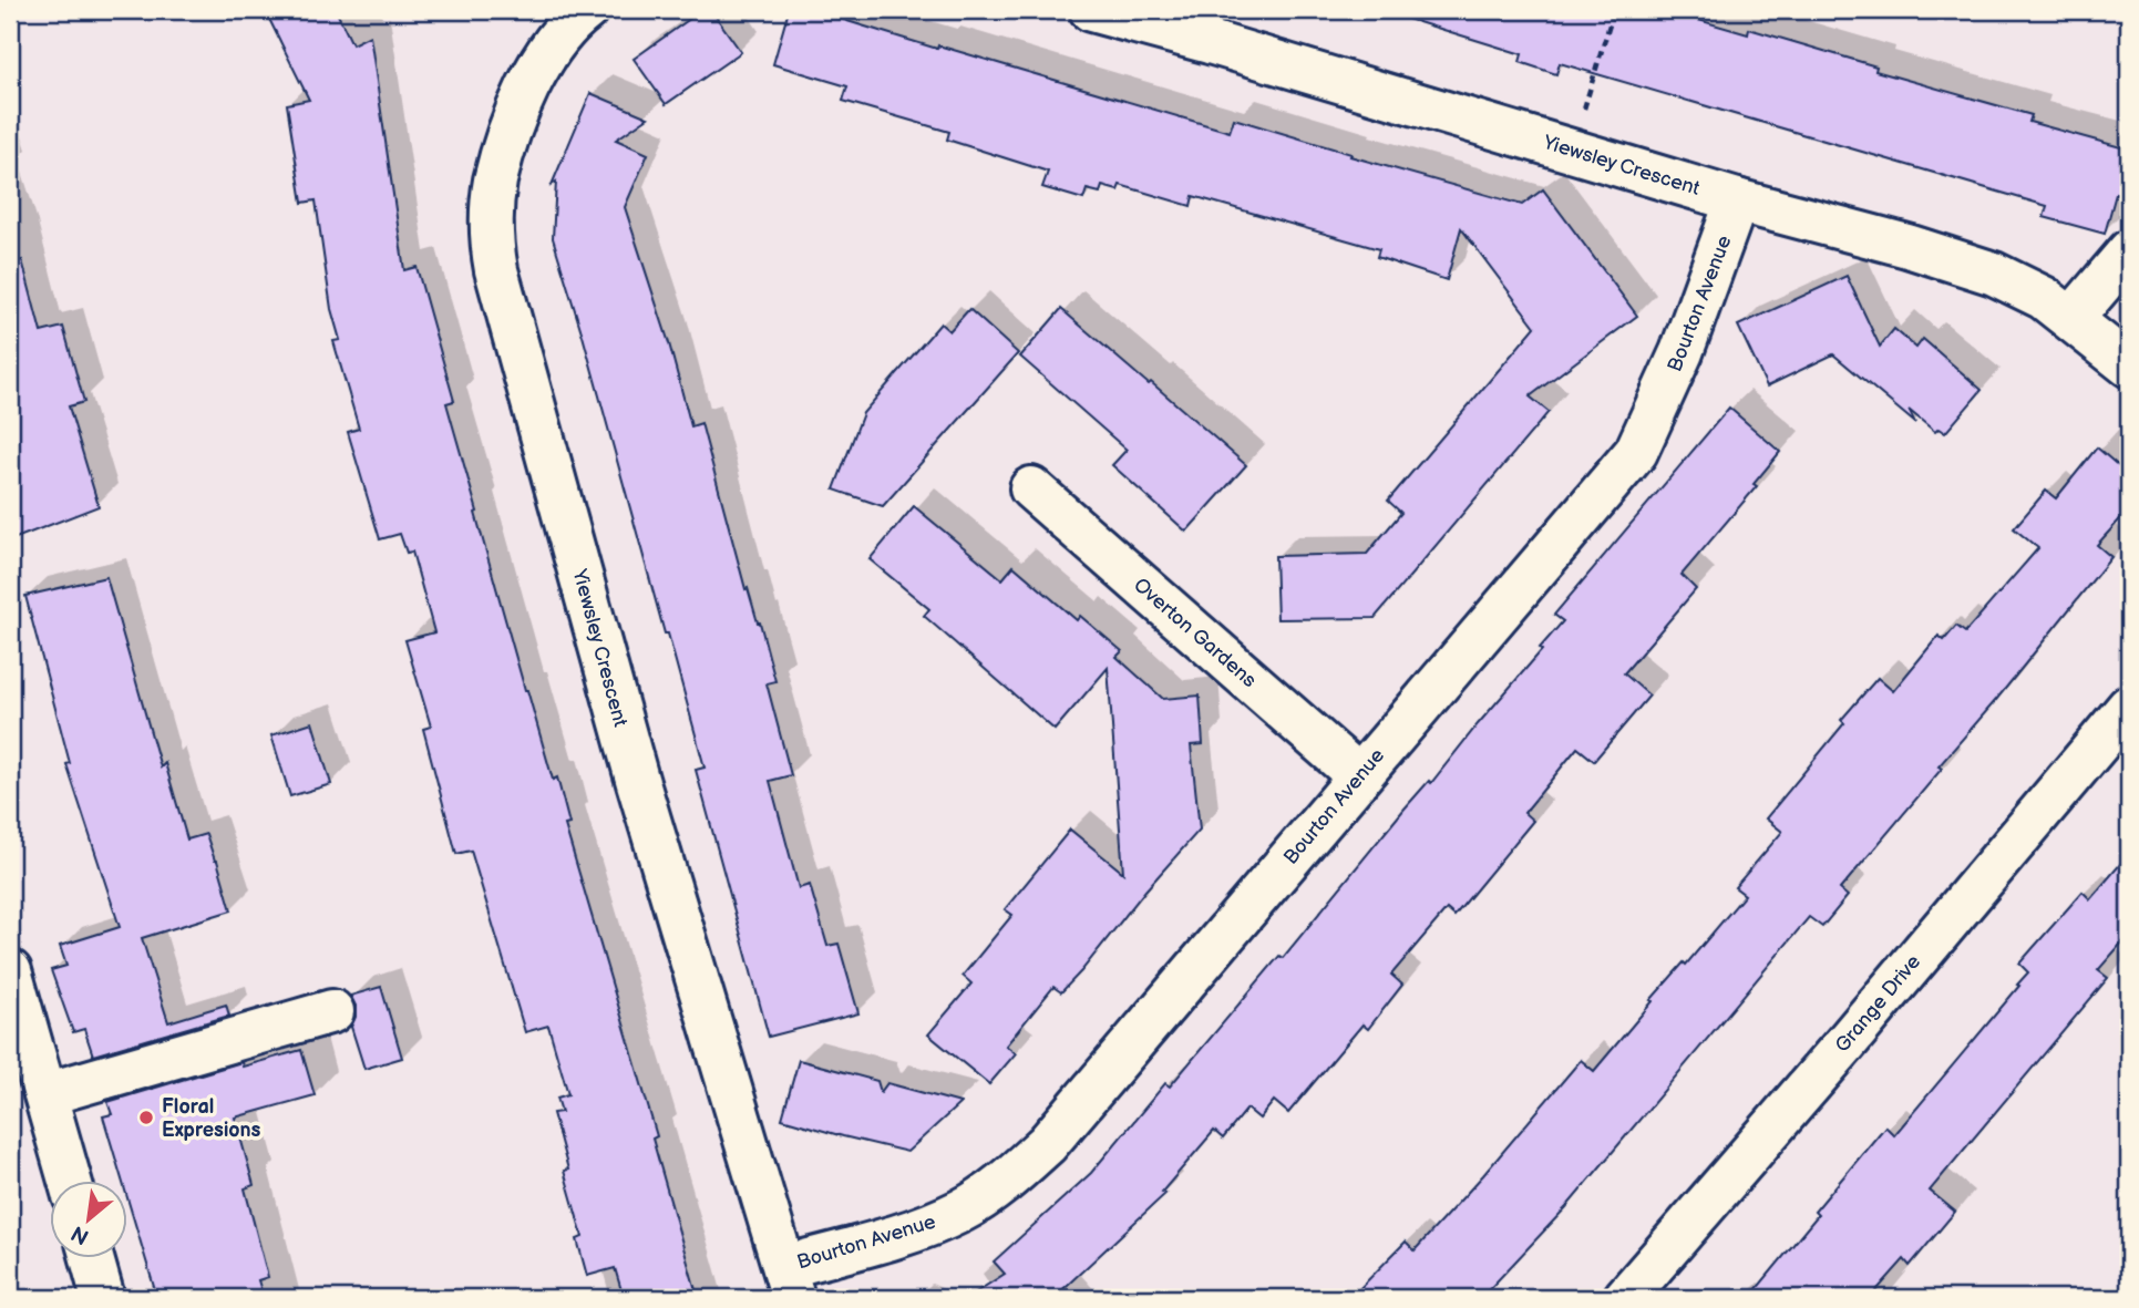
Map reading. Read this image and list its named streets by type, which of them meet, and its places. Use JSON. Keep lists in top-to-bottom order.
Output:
{
  "streets": {
    "street": [
      "Yiewsley Crescent",
      "Bourton Avenue",
      "Overton Gardens",
      "Grange Drive"
    ]
  },
  "crossings": [
    ["Yiewsley Crescent", "Bourton Avenue"],
    ["Bourton Avenue", "Overton Gardens"]
  ],
  "places": ["Floral Expresions"],
  "north": "bottom left"
}
